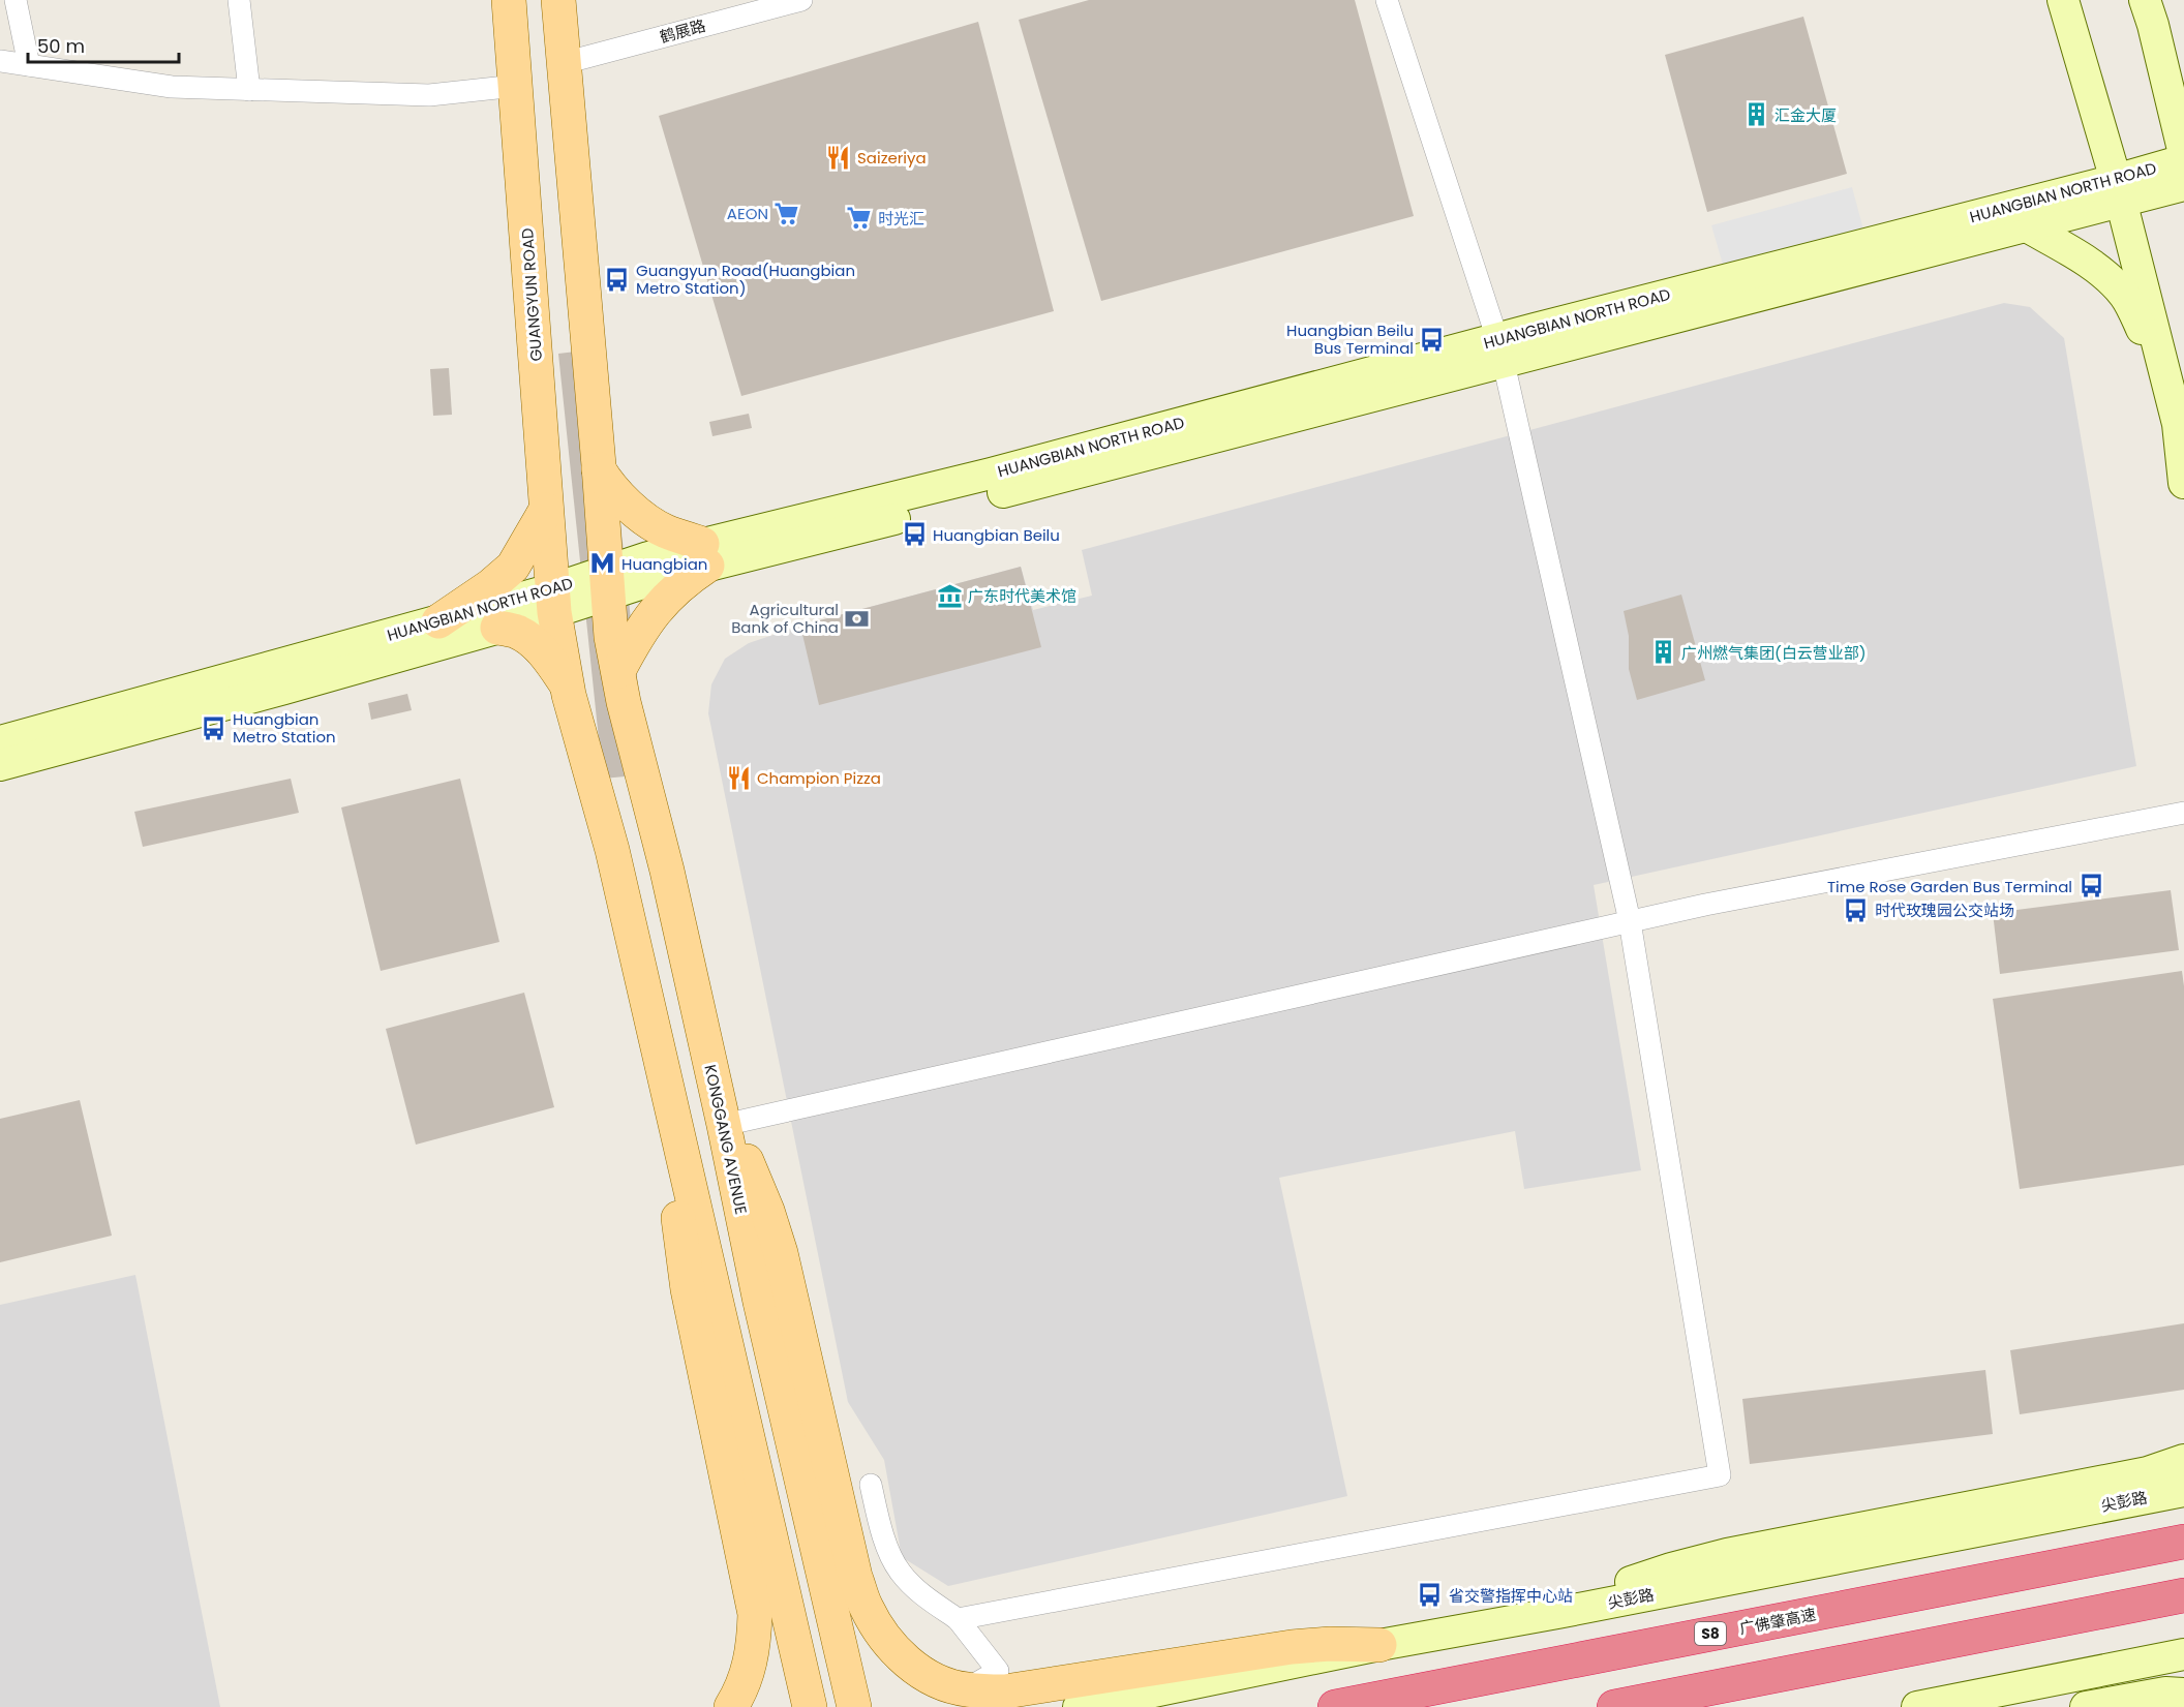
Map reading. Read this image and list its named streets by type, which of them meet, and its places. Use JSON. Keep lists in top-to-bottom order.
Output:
{
  "streets": {
    "highway": ["广佛肇高速", "S8"],
    "main road": ["GUANGYUN ROAD", "KONGGANG AVENUE"],
    "street": ["鹤展路", "HUANGBIAN NORTH ROAD", "尖彭路"]
  },
  "crossings": [
    ["HUANGBIAN NORTH ROAD", "GUANGYUN ROAD"],
    ["HUANGBIAN NORTH ROAD", "KONGGANG AVENUE"]
  ],
  "places": {
    "building": ["汇金大厦", "广州燃气集团(白云营业部)"],
    "restaurant": ["Saizeriya", "Champion Pizza"],
    "supermarket": ["AEON", "时光汇"],
    "bus stop": [
      "Guangyun Road(Huangbian Metro Station)",
      "Huangbian Beilu Bus Terminal",
      "Huangbian Beilu",
      "Huangbian Metro Station",
      "Time Rose Garden Bus Terminal",
      "时代玫瑰园公交站场",
      "省交警指挥中心站"
    ],
    "metro station": ["Huangbian"],
    "museum": ["广东时代美术馆"],
    "bank": ["Agricultural Bank of China"]
  },
  "scale_bar": "50 m"
}
